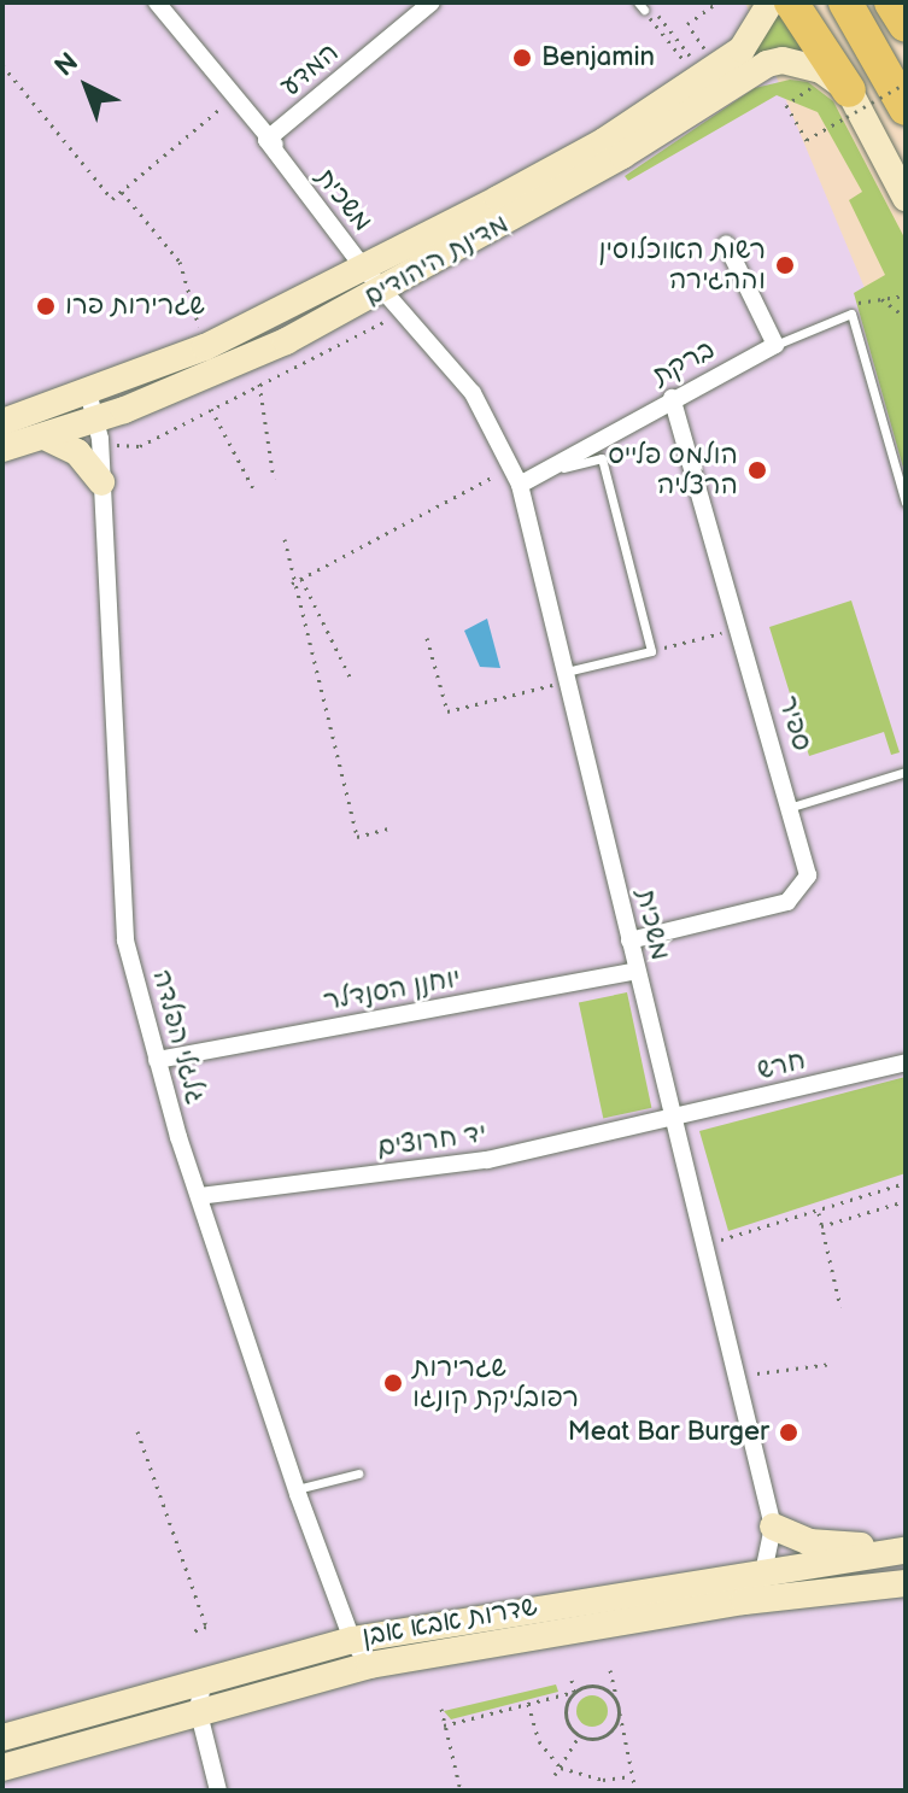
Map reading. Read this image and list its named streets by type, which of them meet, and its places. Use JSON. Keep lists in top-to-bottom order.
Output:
{
  "streets": {
    "street": [
      "המדע",
      "משכית",
      "מדינת היהודים",
      "ברקת",
      "ספיר",
      "יוחנן הסנדלר",
      "גלגלי הפלדה",
      "חרש",
      "יד חרוצים",
      "שדרות אבא אבן"
    ]
  },
  "crossings": [
    ["המדע", "משכית"],
    ["משכית", "מדינת היהודים"],
    ["משכית", "ברקת"],
    ["משכית", "ספיר"],
    ["משכית", "יוחנן הסנדלר"],
    ["משכית", "חרש"],
    ["משכית", "יד חרוצים"],
    ["משכית", "שדרות אבא אבן"],
    ["מדינת היהודים", "גלגלי הפלדה"],
    ["ברקת", "ספיר"],
    ["יוחנן הסנדלר", "גלגלי הפלדה"],
    ["גלגלי הפלדה", "יד חרוצים"],
    ["גלגלי הפלדה", "שדרות אבא אבן"],
    ["חרש", "יד חרוצים"]
  ],
  "places": [
    "Benjamin",
    "רשות האוכלוסין וההגירה",
    "שגרירות פרו",
    "הולמס פלייס הרצליה",
    "שגרירות רפובליקת קונגו",
    "Meat Bar Burger"
  ],
  "north": "top left"
}
